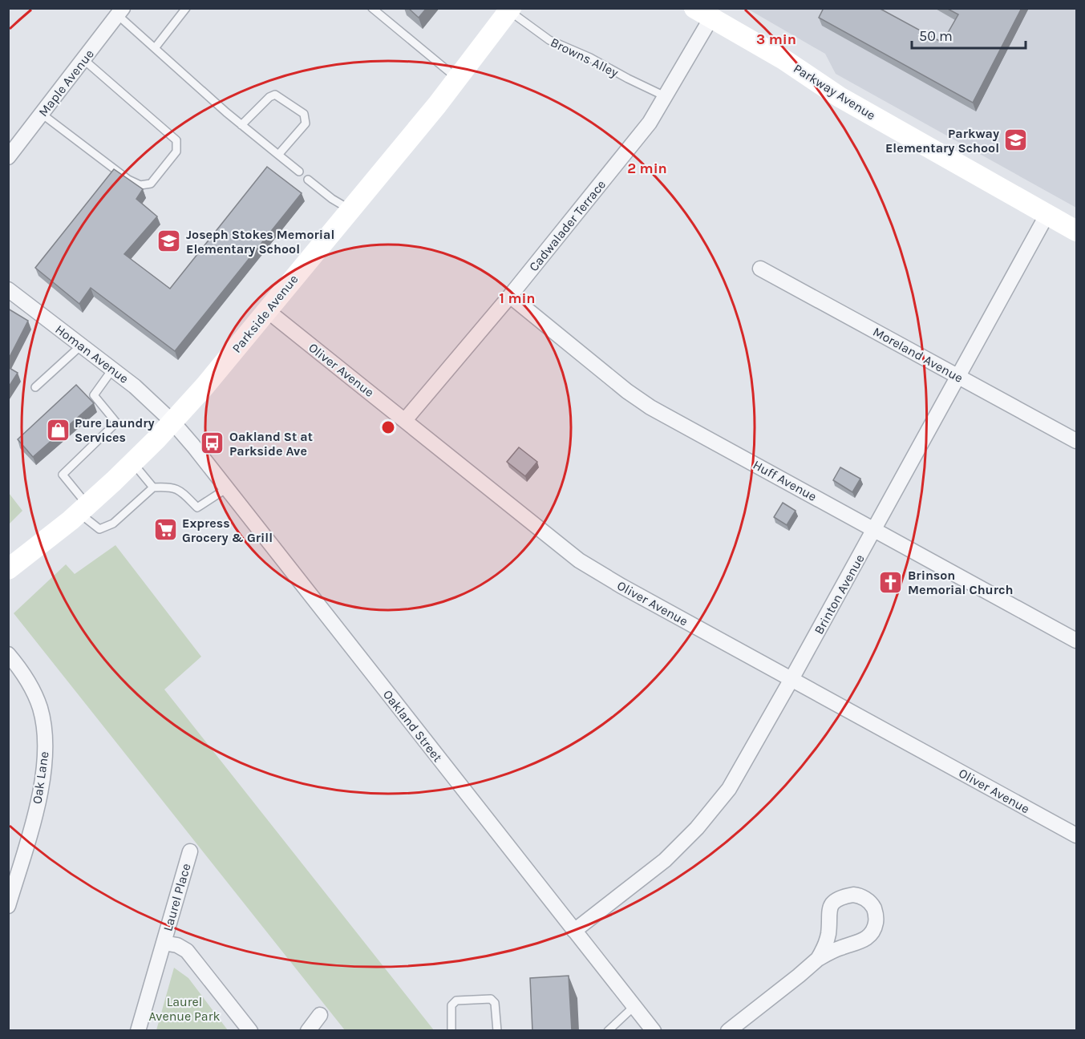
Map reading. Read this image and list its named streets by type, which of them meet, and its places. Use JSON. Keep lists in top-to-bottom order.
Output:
{
  "streets": {
    "main road": ["Parkway Avenue", "Parkside Avenue"],
    "street": [
      "Maple Avenue",
      "Cadwalader Terrace",
      "Homan Avenue",
      "Moreland Avenue",
      "Oliver Avenue",
      "Huff Avenue",
      "Brinton Avenue",
      "Oakland Street",
      "Oak Lane",
      "Laurel Place"
    ],
    "lane": ["Browns Alley"]
  },
  "crossings": [
    ["Browns Alley", "Cadwalader Terrace"],
    ["Browns Alley", "Parkside Avenue"],
    ["Parkway Avenue", "Cadwalader Terrace"],
    ["Parkway Avenue", "Brinton Avenue"],
    ["Cadwalader Terrace", "Oliver Avenue"],
    ["Cadwalader Terrace", "Huff Avenue"],
    ["Parkside Avenue", "Homan Avenue"],
    ["Parkside Avenue", "Oliver Avenue"],
    ["Parkside Avenue", "Oakland Street"],
    ["Homan Avenue", "Oakland Street"],
    ["Moreland Avenue", "Brinton Avenue"],
    ["Oliver Avenue", "Brinton Avenue"],
    ["Huff Avenue", "Brinton Avenue"],
    ["Brinton Avenue", "Oakland Street"]
  ],
  "parks": ["Laurel Avenue Park"],
  "places": {
    "school or university": ["Parkway Elementary School", "Joseph Stokes Memorial Elementary School"],
    "shop": ["Pure Laundry Services"],
    "bus stop": ["Oakland St at Parkside Ave"],
    "supermarket": ["Express Grocery & Grill"],
    "church": ["Brinson Memorial Church"]
  },
  "scale_bar": "50 m",
  "rings": ["3 min", "2 min", "1 min"]
}
